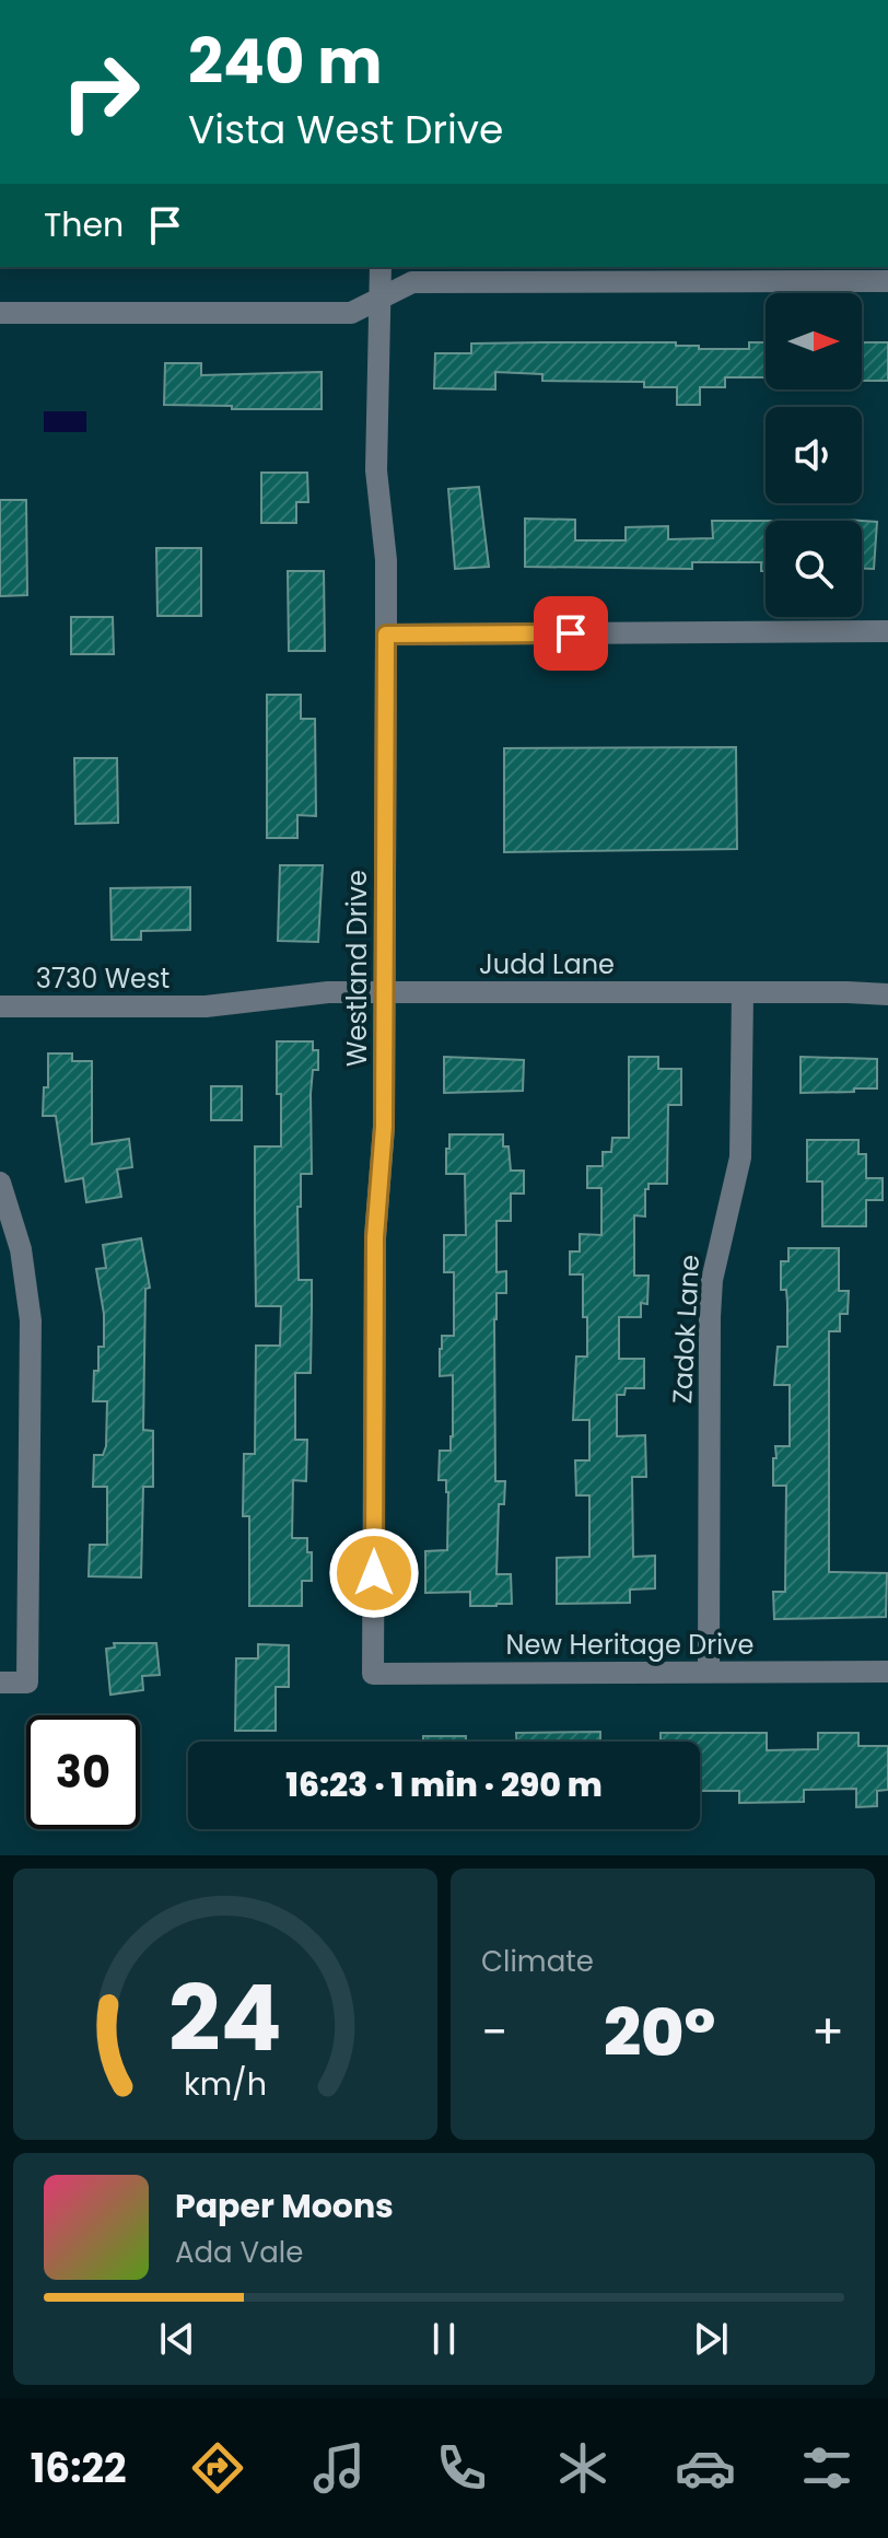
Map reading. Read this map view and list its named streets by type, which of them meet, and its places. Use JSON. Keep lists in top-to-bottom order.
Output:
{
  "streets": {
    "street": [
      "Judd Lane",
      "Westland Drive",
      "3730 West",
      "Zadok Lane",
      "New Heritage Drive"
    ]
  },
  "crossings": [
    ["Judd Lane", "Westland Drive"],
    ["Judd Lane", "3730 West"],
    ["Judd Lane", "Zadok Lane"],
    ["Westland Drive", "New Heritage Drive"],
    ["Zadok Lane", "New Heritage Drive"]
  ],
  "north": "right",
  "page": {
    "turn": ["240 m", "Vista West Drive"],
    "then": "Then",
    "limit": "30",
    "trip": "16:23 · 1 min · 290 m",
    "tile": "Climate",
    "heat": ["−", "20°", "+"],
    "song": ["Paper Moons", "Ada Vale"],
    "tabs": "16:22",
    "gauge": ["24", "km/h"]
  }
}
